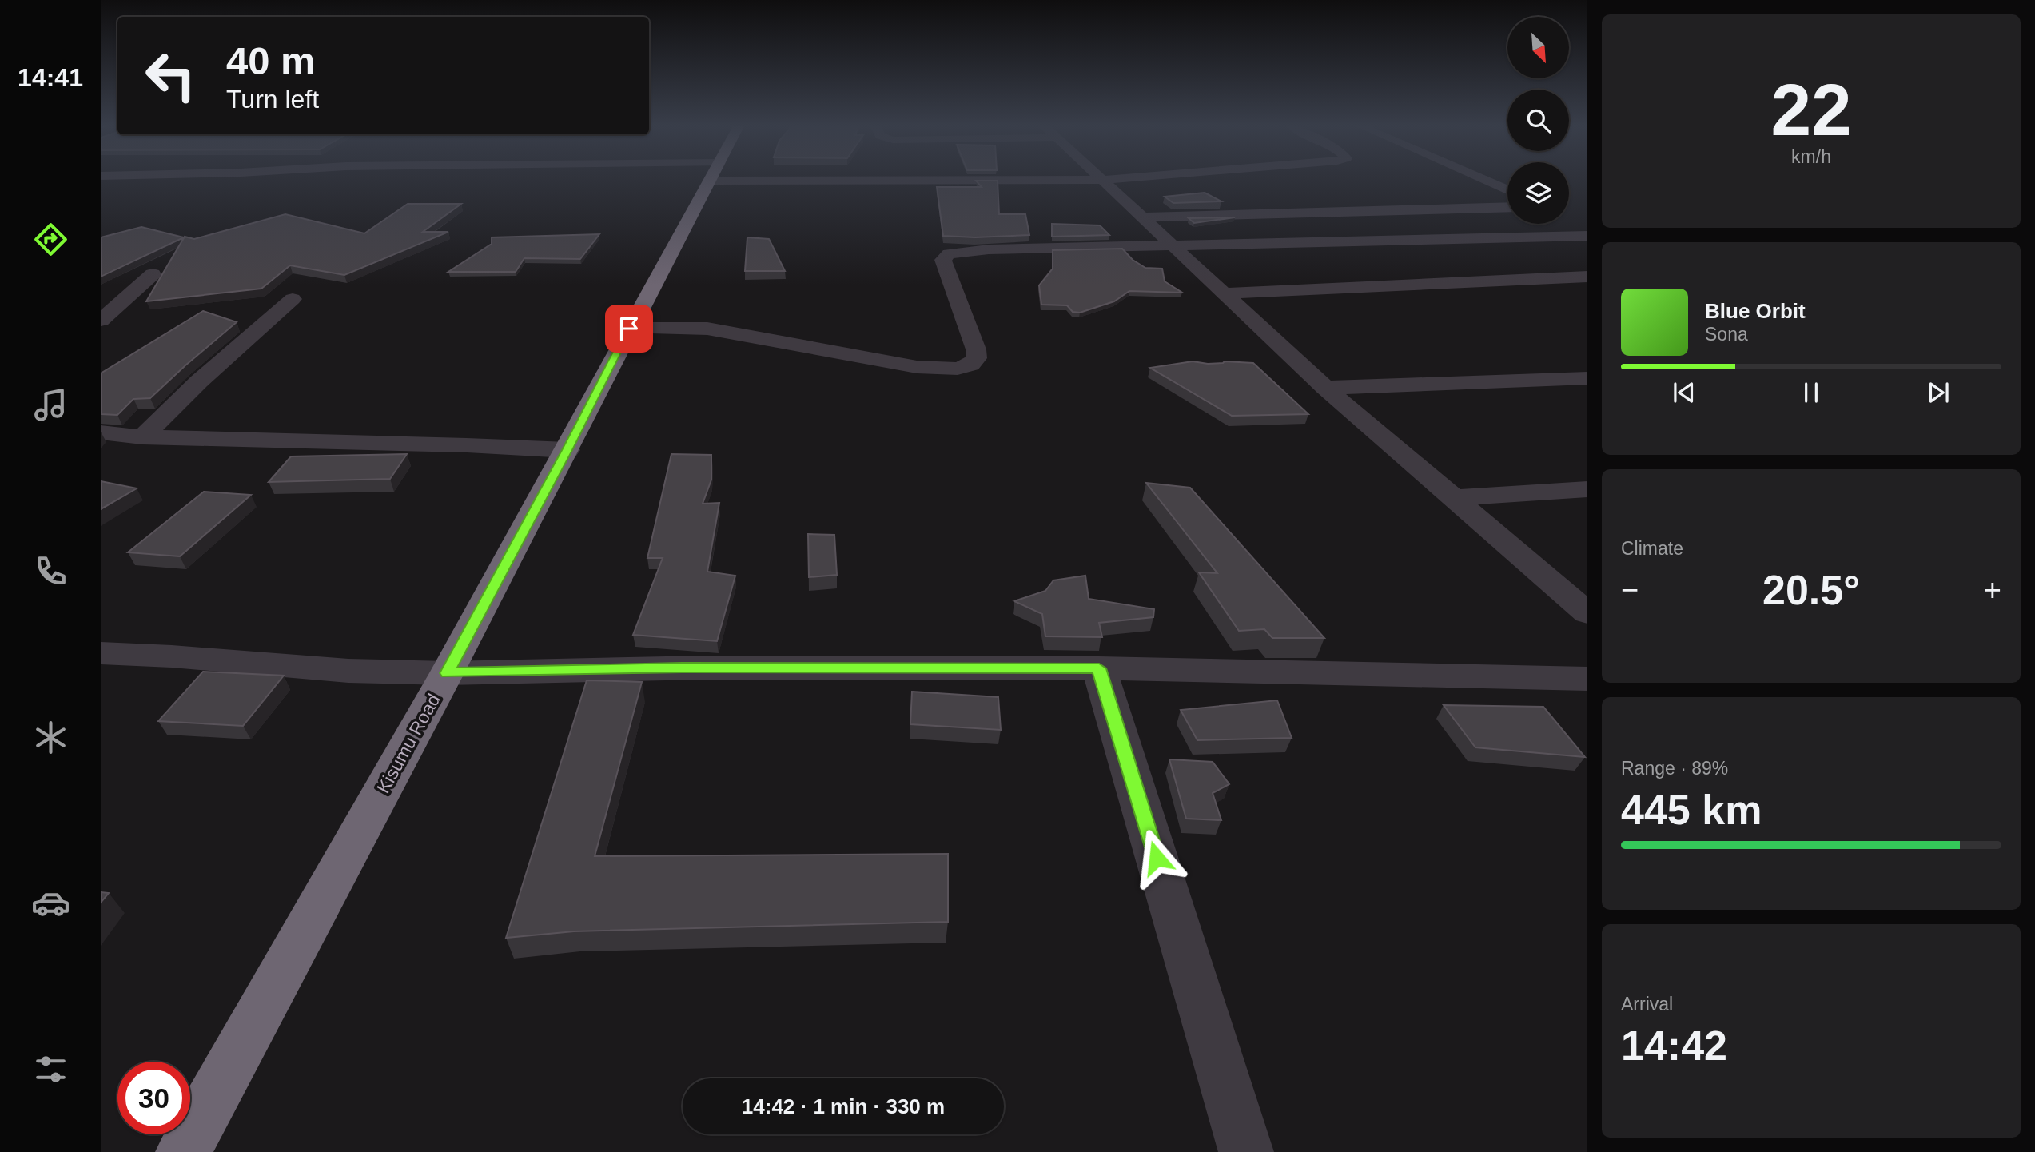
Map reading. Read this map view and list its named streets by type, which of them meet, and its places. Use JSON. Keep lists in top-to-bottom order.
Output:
{
  "streets": {
    "highway": ["Kisumu Road"]
  },
  "north": "bottom right",
  "page": {
    "tabs": "14:41",
    "tile": [
      ["22", "km/h"],
      "Climate",
      ["Range · 89%", "445 km"],
      ["Arrival", "14:42"]
    ],
    "turn": ["40 m", "Turn left"],
    "song": ["Blue Orbit", "Sona"],
    "heat": ["−", "20.5°", "+"],
    "limit": "30",
    "trip": "14:42 · 1 min · 330 m"
  }
}
